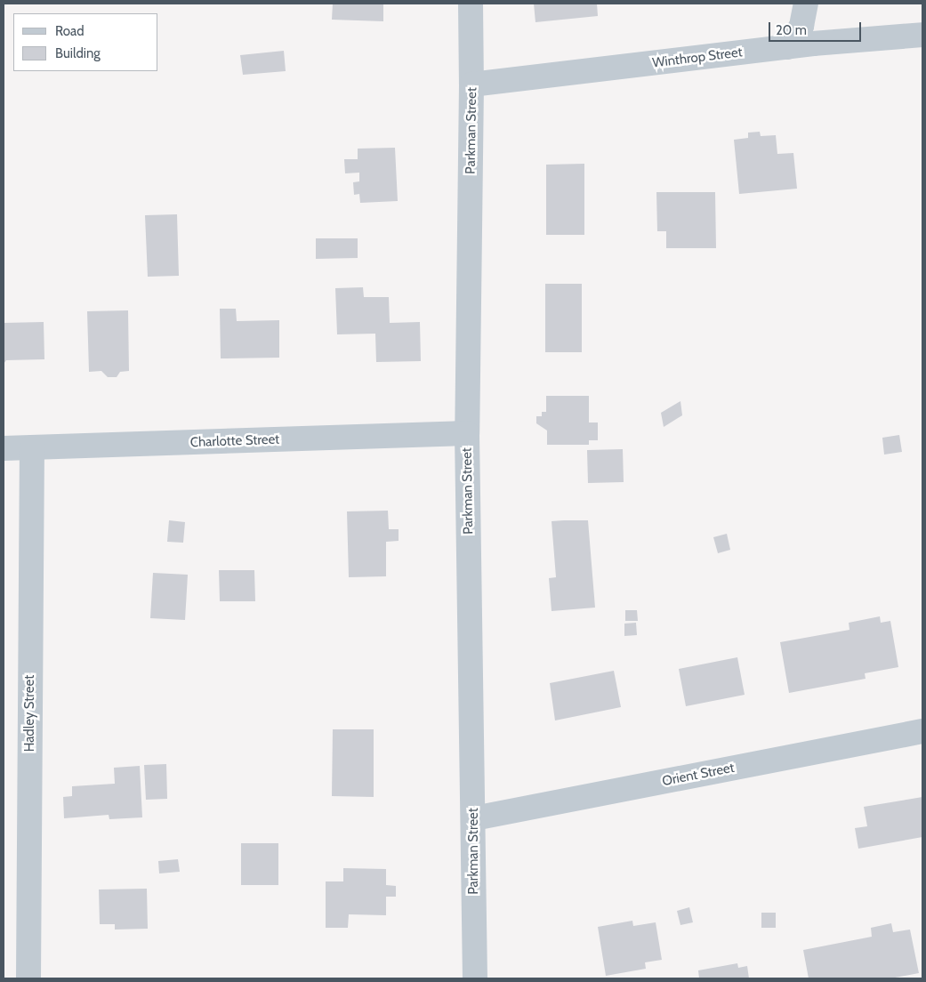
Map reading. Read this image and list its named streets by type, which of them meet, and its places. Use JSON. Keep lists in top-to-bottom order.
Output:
{
  "streets": {
    "street": [
      "Winthrop Street",
      "Parkman Street",
      "Charlotte Street",
      "Hadley Street",
      "Orient Street"
    ]
  },
  "crossings": [
    ["Winthrop Street", "Parkman Street"],
    ["Parkman Street", "Charlotte Street"],
    ["Parkman Street", "Orient Street"],
    ["Charlotte Street", "Hadley Street"]
  ],
  "legend": ["Road", "Building"],
  "scale_bar": "20 m"
}
